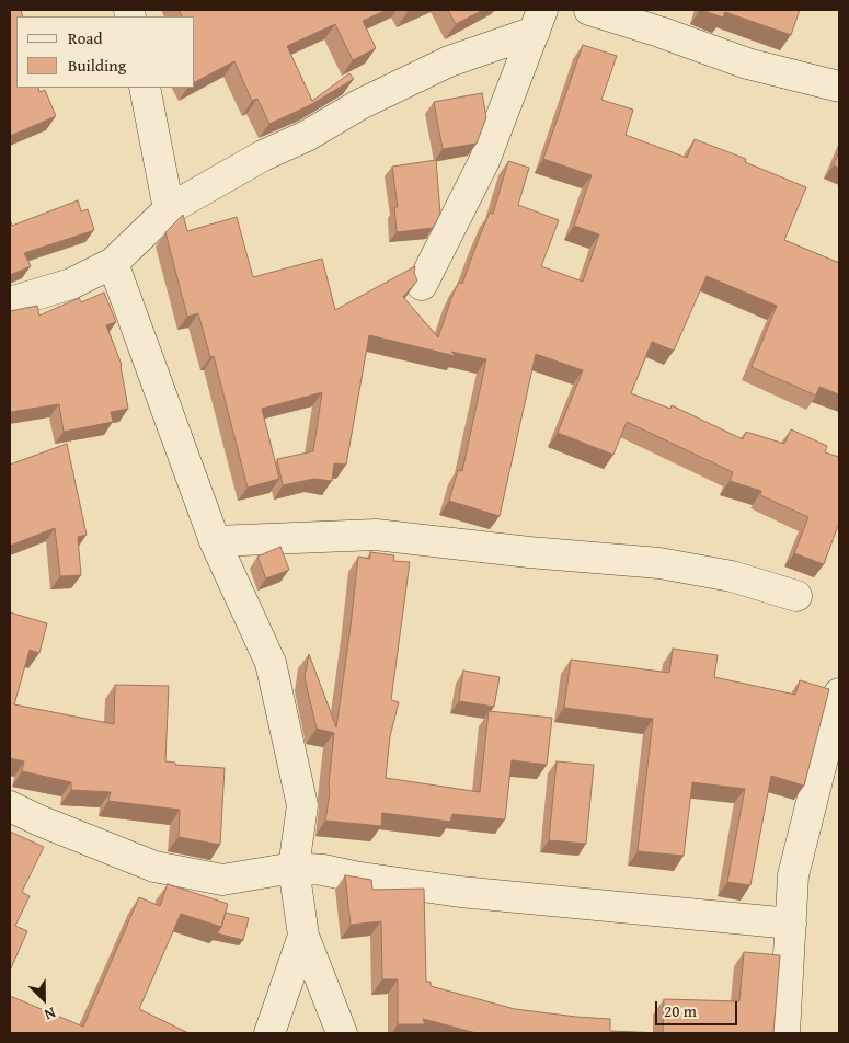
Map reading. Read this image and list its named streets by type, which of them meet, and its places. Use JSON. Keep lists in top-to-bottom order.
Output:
{
  "legend": ["Road", "Building"],
  "scale_bar": "20 m",
  "north": "bottom right"
}
